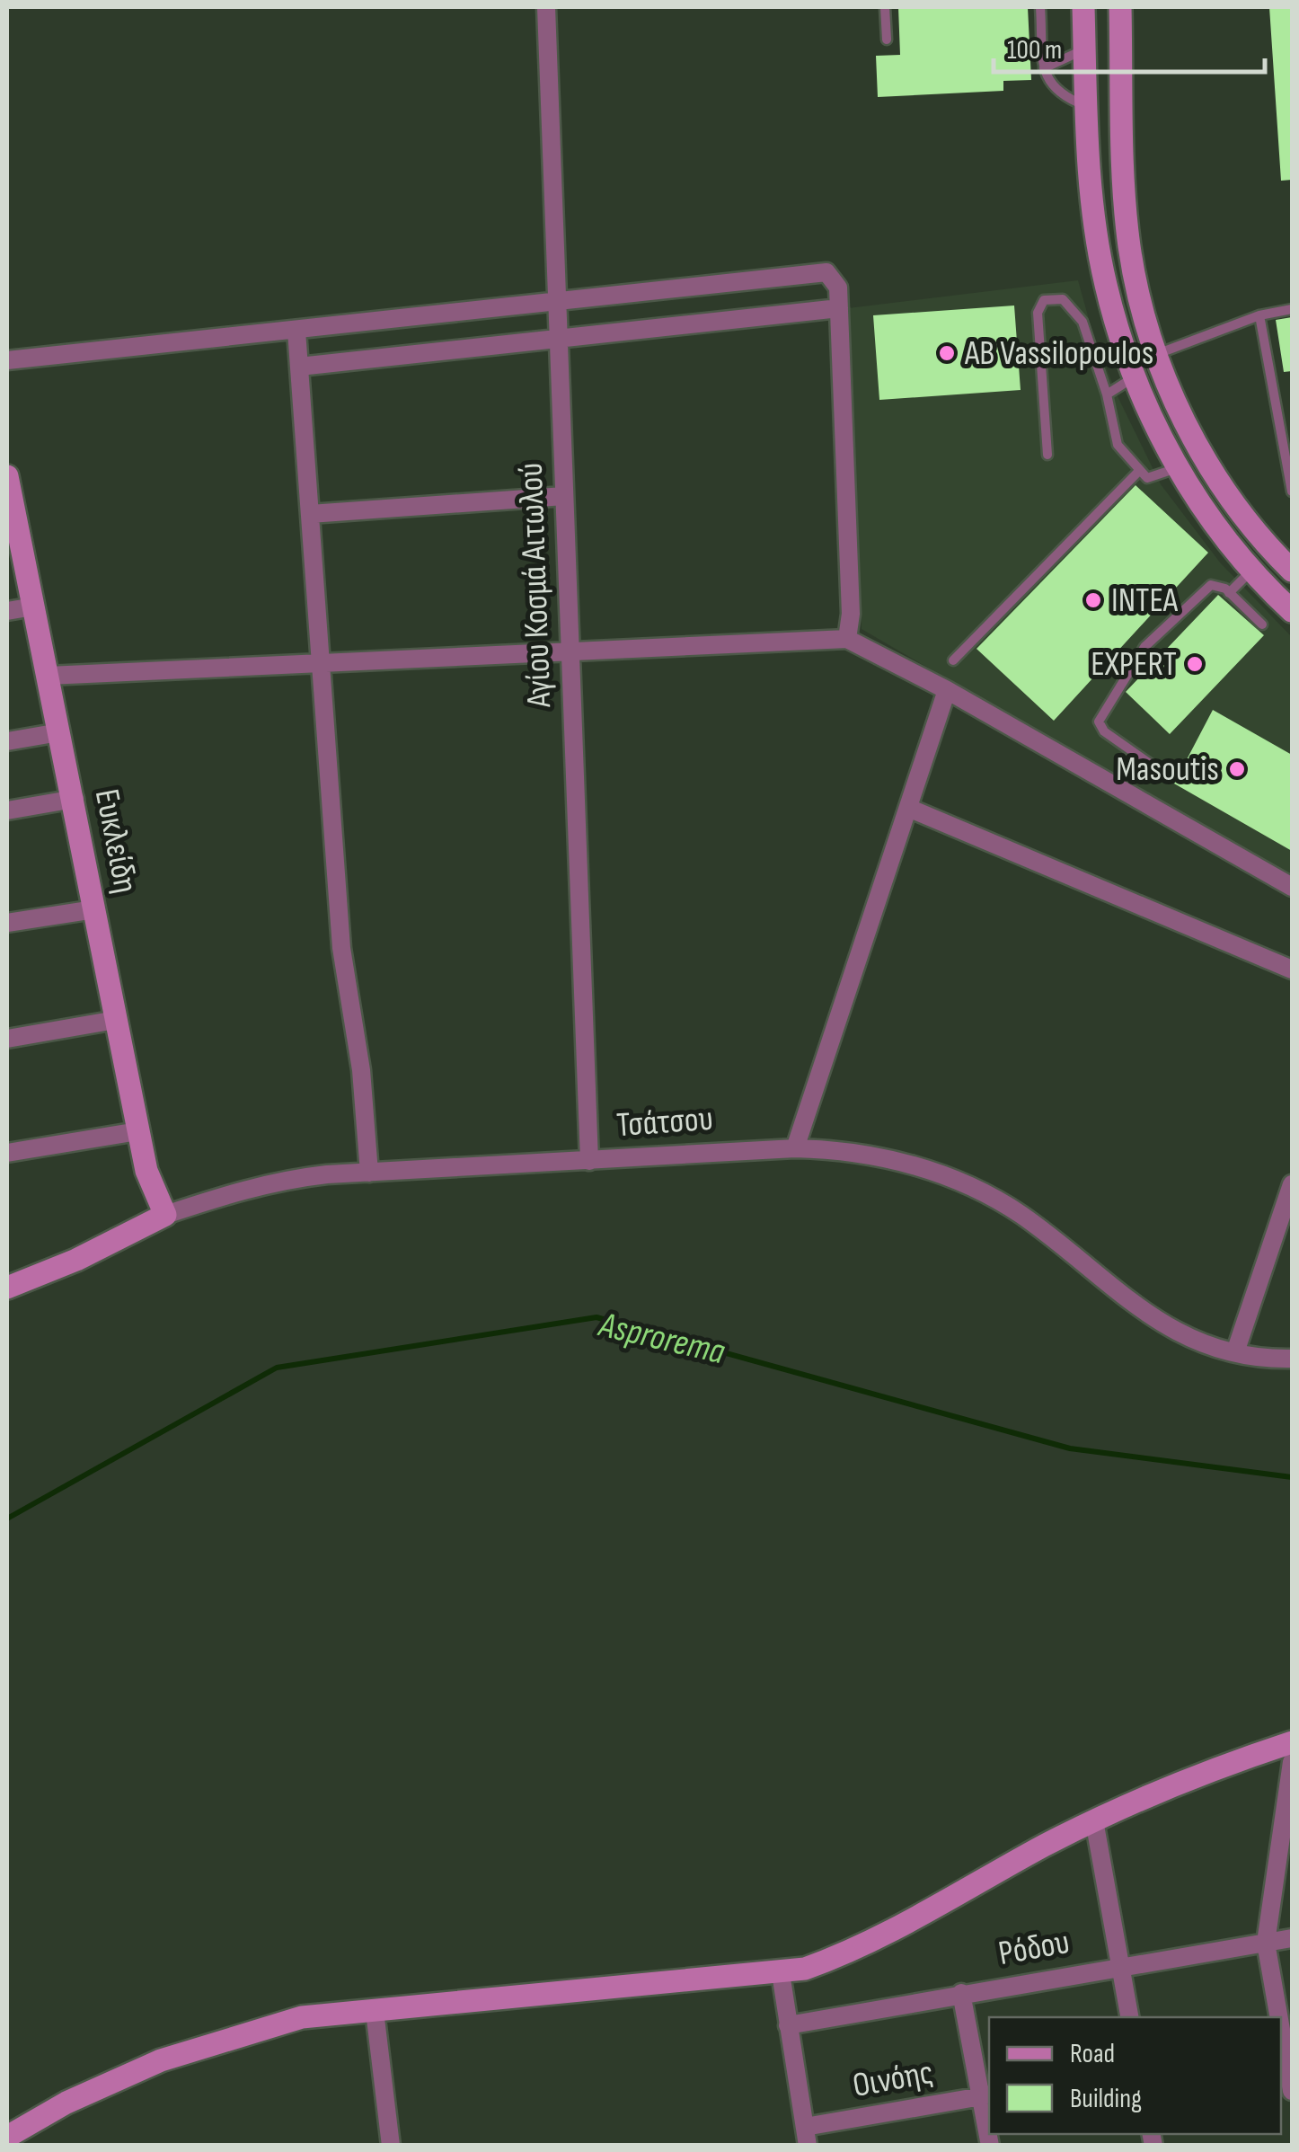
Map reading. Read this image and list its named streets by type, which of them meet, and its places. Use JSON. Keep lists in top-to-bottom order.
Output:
{
  "streets": {
    "street": [
      "Αγίου Κοσμά Αιτωλού",
      "Ευκλείδη",
      "Τσάτσου",
      "Ρόδου",
      "Οινόης"
    ]
  },
  "crossings": [
    ["Αγίου Κοσμά Αιτωλού", "Τσάτσου"],
    ["Ευκλείδη", "Τσάτσου"]
  ],
  "water": ["Asprorema"],
  "places": [
    "AB Vassilopoulos",
    "INTEA",
    "EXPERT",
    "Masoutis"
  ],
  "legend": ["Road", "Building"],
  "scale_bar": "100 m"
}
